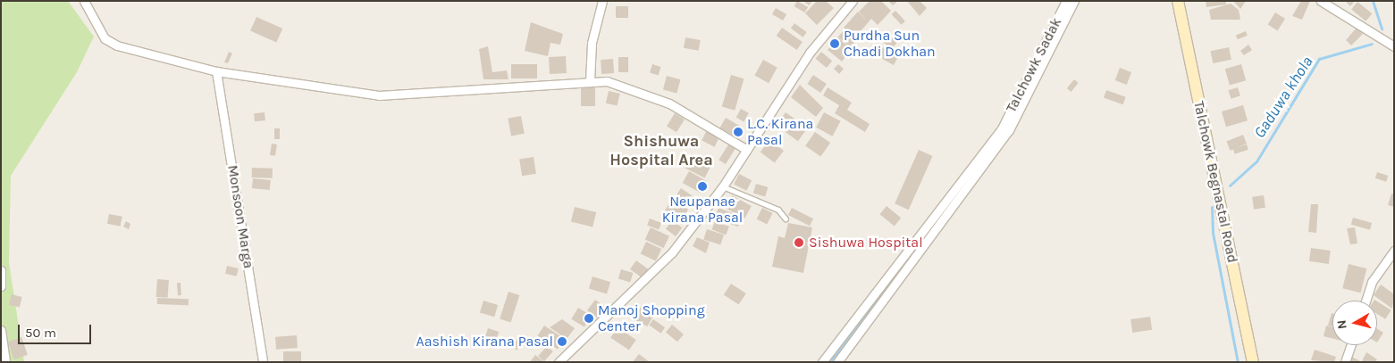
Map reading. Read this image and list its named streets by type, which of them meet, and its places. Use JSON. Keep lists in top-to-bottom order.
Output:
{
  "streets": {
    "main road": ["Talchowk Begnastal Road"],
    "street": ["Talchowk Sadak", "Monsoon Marga"]
  },
  "districts": ["Shishuwa Hospital Area"],
  "water": ["Gaduwa khola"],
  "places": [
    "Purdha Sun Chadi Dokhan",
    "L.C. Kirana Pasal",
    "Neupanae Kirana Pasal",
    "Sishuwa Hospital",
    "Manoj Shopping Center",
    "Aashish Kirana Pasal"
  ],
  "scale_bar": "50 m",
  "north": "left"
}
